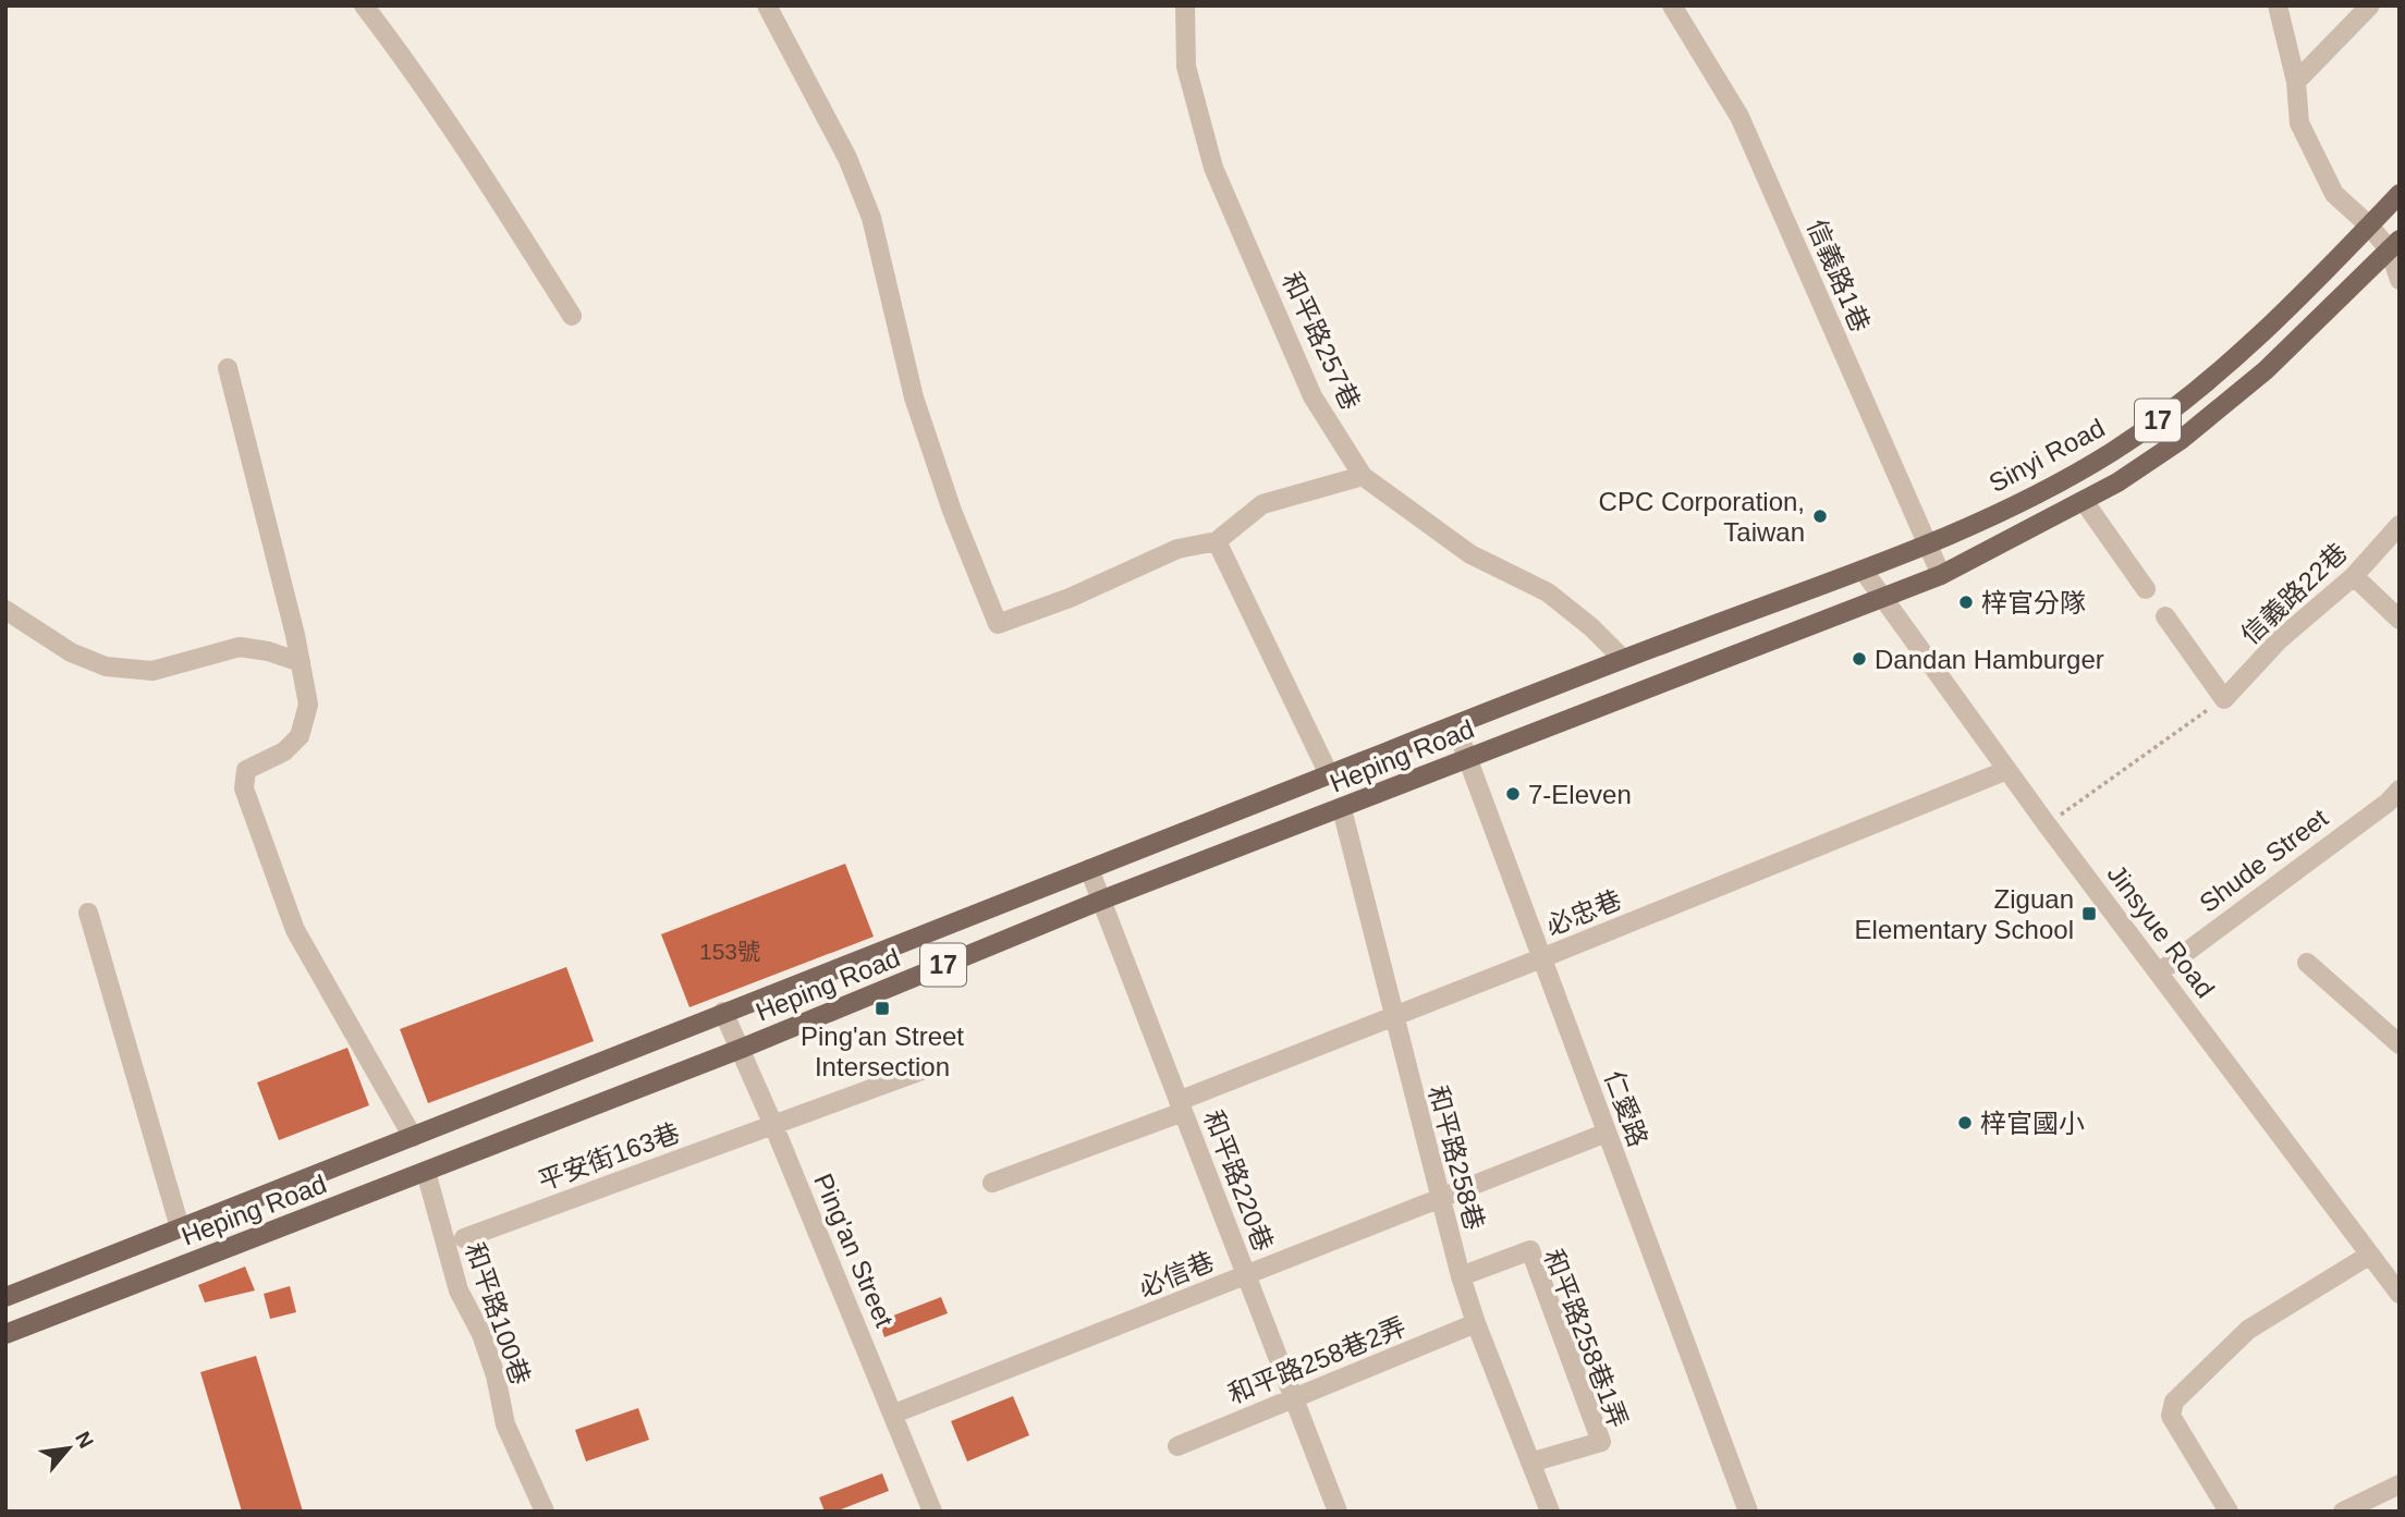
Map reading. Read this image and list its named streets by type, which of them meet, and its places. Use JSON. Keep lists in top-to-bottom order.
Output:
{
  "streets": {
    "main road": ["17", "Sinyi Road", "Heping Road"],
    "street": [
      "信義路1巷",
      "和平路257巷",
      "信義路22巷",
      "Shude Street",
      "必忠巷",
      "Jinsyue Road",
      "仁愛路",
      "平安街163巷",
      "和平路258巷",
      "和平路220巷",
      "Ping'an Street",
      "必信巷",
      "和平路100巷",
      "和平路258巷1弄",
      "和平路258巷2弄"
    ]
  },
  "crossings": [
    ["信義路1巷", "Sinyi Road"],
    ["和平路257巷", "Heping Road"],
    ["Sinyi Road", "Heping Road"],
    ["Sinyi Road", "Jinsyue Road"],
    ["Heping Road", "Jinsyue Road"],
    ["Heping Road", "仁愛路"],
    ["Heping Road", "和平路258巷"],
    ["Heping Road", "和平路220巷"],
    ["Heping Road", "Ping'an Street"],
    ["Heping Road", "和平路100巷"],
    ["Shude Street", "Jinsyue Road"],
    ["必忠巷", "Jinsyue Road"],
    ["必忠巷", "仁愛路"],
    ["必忠巷", "和平路258巷"],
    ["必忠巷", "和平路220巷"],
    ["仁愛路", "必信巷"],
    ["平安街163巷", "Ping'an Street"],
    ["和平路258巷", "必信巷"],
    ["和平路258巷", "和平路258巷1弄"],
    ["和平路258巷", "和平路258巷2弄"],
    ["和平路220巷", "必信巷"],
    ["和平路220巷", "和平路258巷2弄"],
    ["Ping'an Street", "必信巷"]
  ],
  "places": {
    "other": [
      "CPC Corporation, Taiwan",
      "梓官分隊",
      "Dandan Hamburger",
      "7-Eleven",
      "梓官國小"
    ],
    "transit": ["Ziguan Elementary School", "Ping'an Street Intersection"]
  },
  "house_numbers": ["153號"],
  "north": "top right"
}
